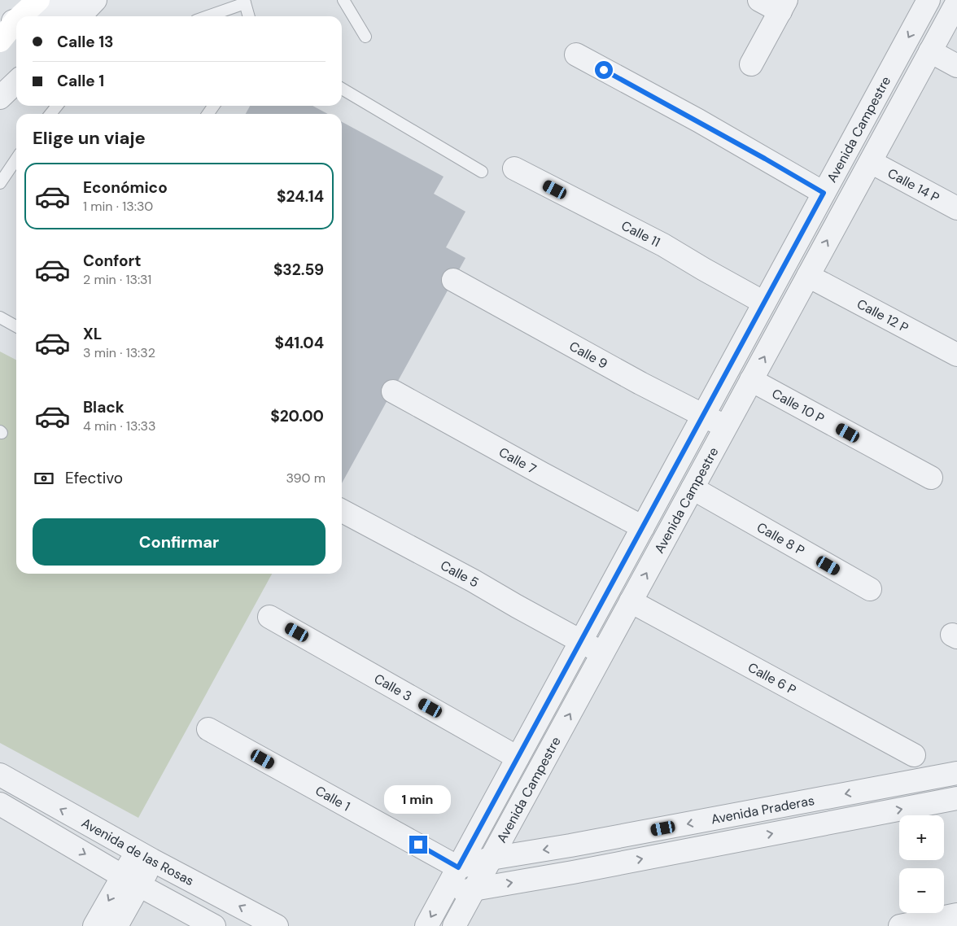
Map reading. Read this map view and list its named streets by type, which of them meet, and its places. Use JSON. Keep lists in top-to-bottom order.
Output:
{
  "streets": {
    "street": [
      "Avenida Campestre",
      "Calle 14 P",
      "Calle 11",
      "Calle 12 P",
      "Calle 9",
      "Calle 10 P",
      "Calle 7",
      "Calle 8 P",
      "Calle 5",
      "Calle 6 P",
      "Calle 3",
      "Calle 1",
      "Avenida Praderas",
      "Avenida de las Rosas"
    ]
  },
  "crossings": [
    ["Avenida Campestre", "Calle 14 P"],
    ["Avenida Campestre", "Calle 11"],
    ["Avenida Campestre", "Calle 12 P"],
    ["Avenida Campestre", "Calle 9"],
    ["Avenida Campestre", "Calle 10 P"],
    ["Avenida Campestre", "Calle 7"],
    ["Avenida Campestre", "Calle 8 P"],
    ["Avenida Campestre", "Calle 5"],
    ["Avenida Campestre", "Calle 6 P"],
    ["Avenida Campestre", "Calle 3"],
    ["Avenida Campestre", "Calle 1"],
    ["Avenida Campestre", "Avenida Praderas"],
    ["Calle 1", "Avenida Praderas"]
  ],
  "page": {
    "banner": ["Calle 13", "Calle 1"],
    "heading": "Elige un viaje",
    "list": [
      {
        "name": "Económico",
        "note": "1 min · 13:30",
        "value": "$24.14"
      },
      {
        "name": "Confort",
        "note": "2 min · 13:31",
        "value": "$32.59"
      },
      {
        "name": "XL",
        "note": "3 min · 13:32",
        "value": "$41.04"
      },
      {
        "name": "Black",
        "note": "4 min · 13:33",
        "value": "$20.00"
      }
    ],
    "pay": ["Efectivo", "390 m"],
    "buttons": "Confirmar",
    "bubble": "1 min",
    "map_buttons": ["+", "−"]
  }
}
